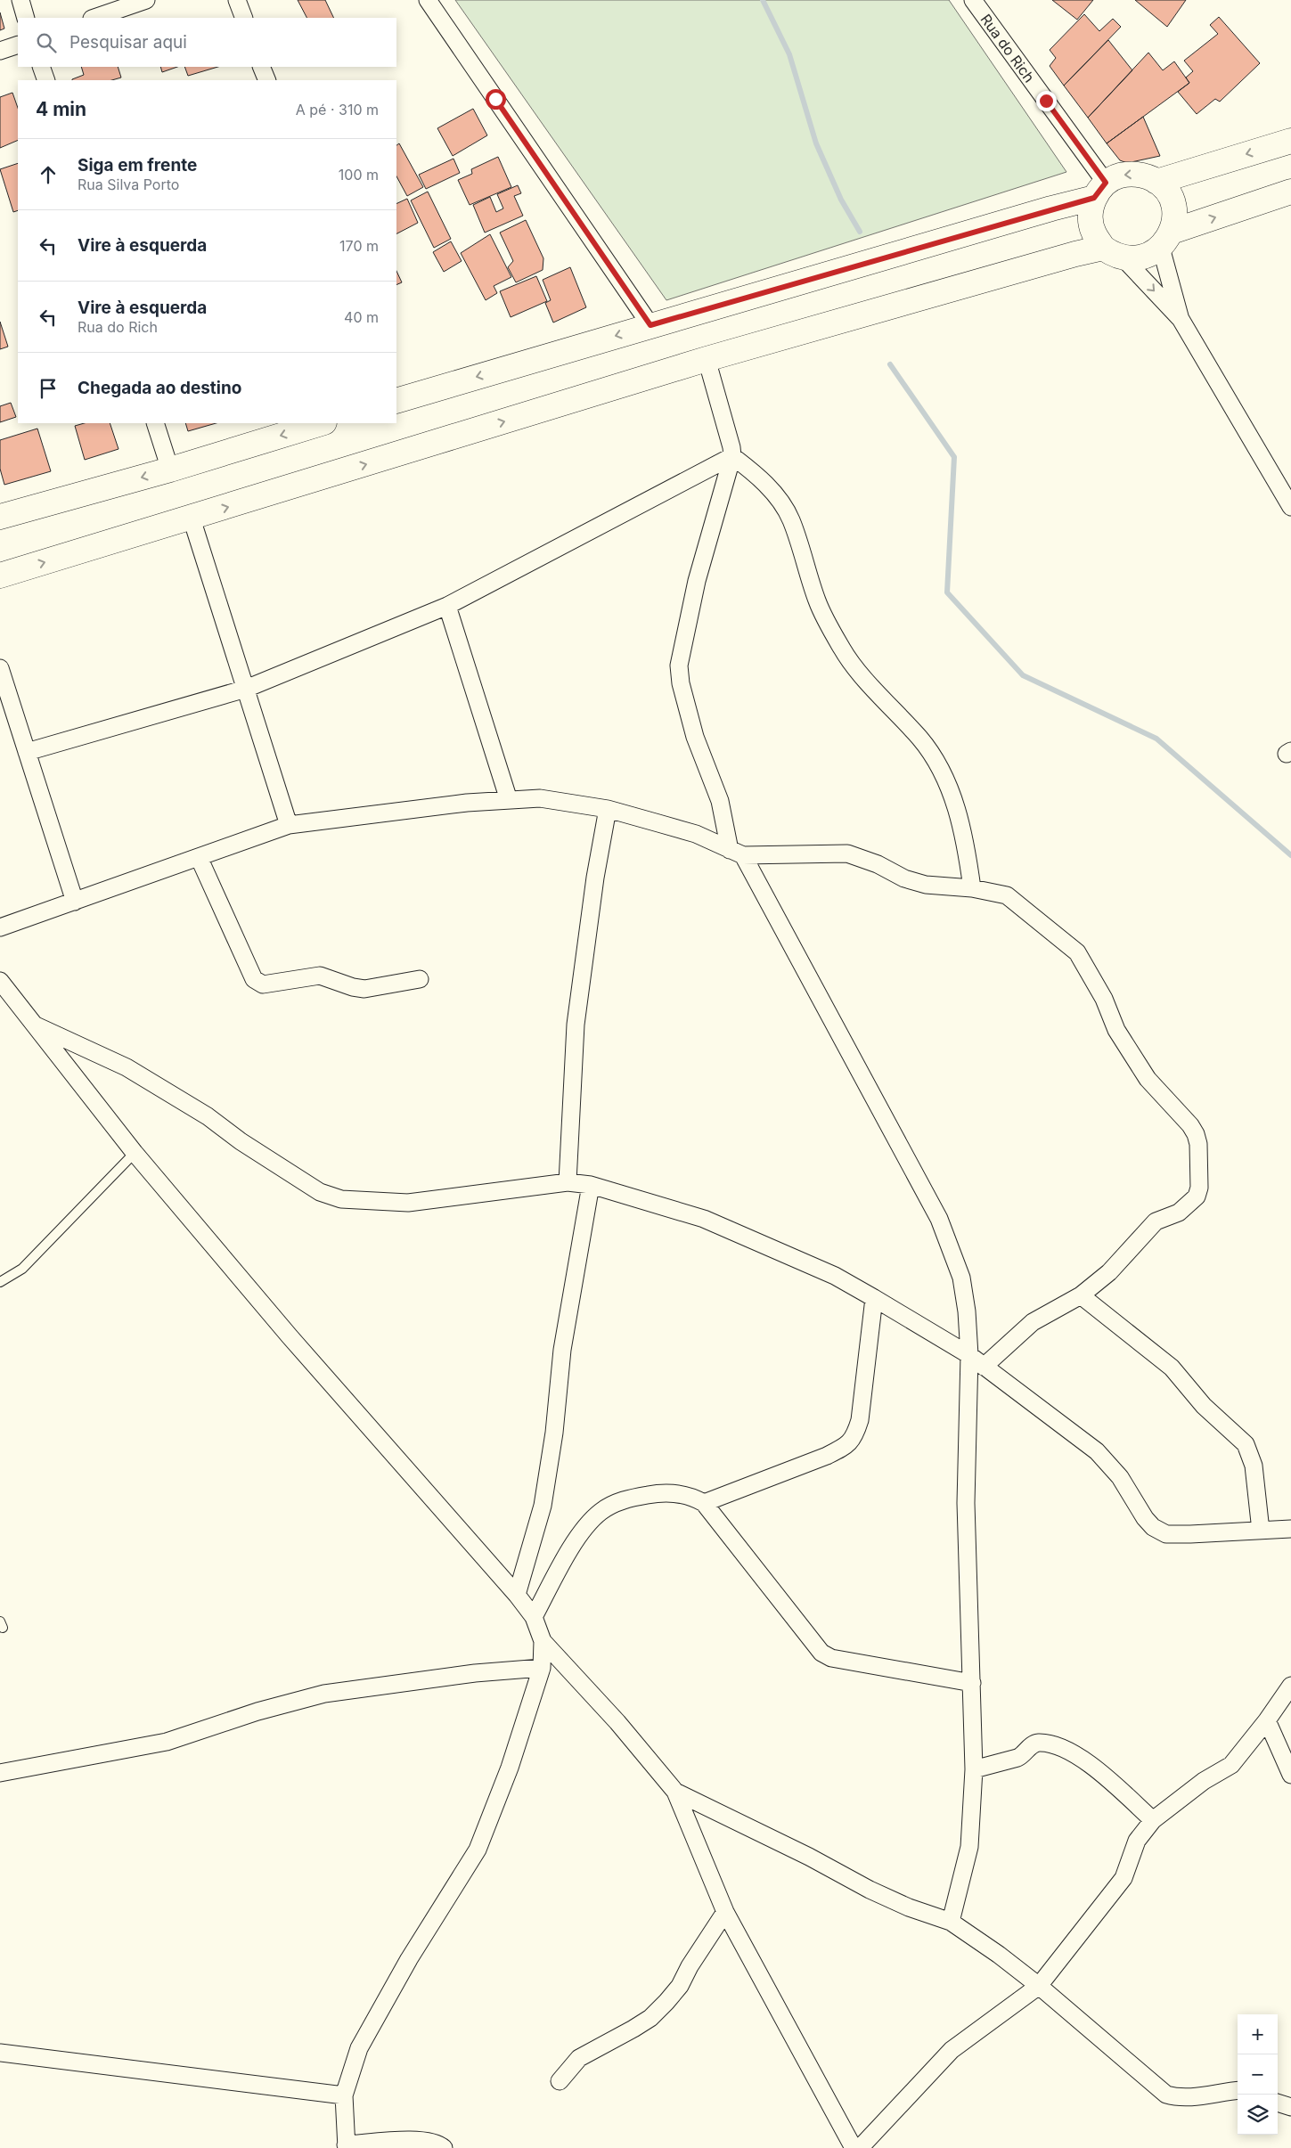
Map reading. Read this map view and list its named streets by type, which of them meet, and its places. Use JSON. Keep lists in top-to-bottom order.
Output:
{
  "streets": {
    "street": ["Rua do Rich"]
  },
  "page": {
    "search": "Pesquisar aqui",
    "heading": ["4 min", "A pé · 310 m"],
    "list": [
      ["Siga em frente", "Rua Silva Porto", "100 m"],
      ["Vire à esquerda", "170 m"],
      ["Vire à esquerda", "Rua do Rich", "40 m"],
      "Chegada ao destino"
    ],
    "map_buttons": ["+", "−"]
  }
}
